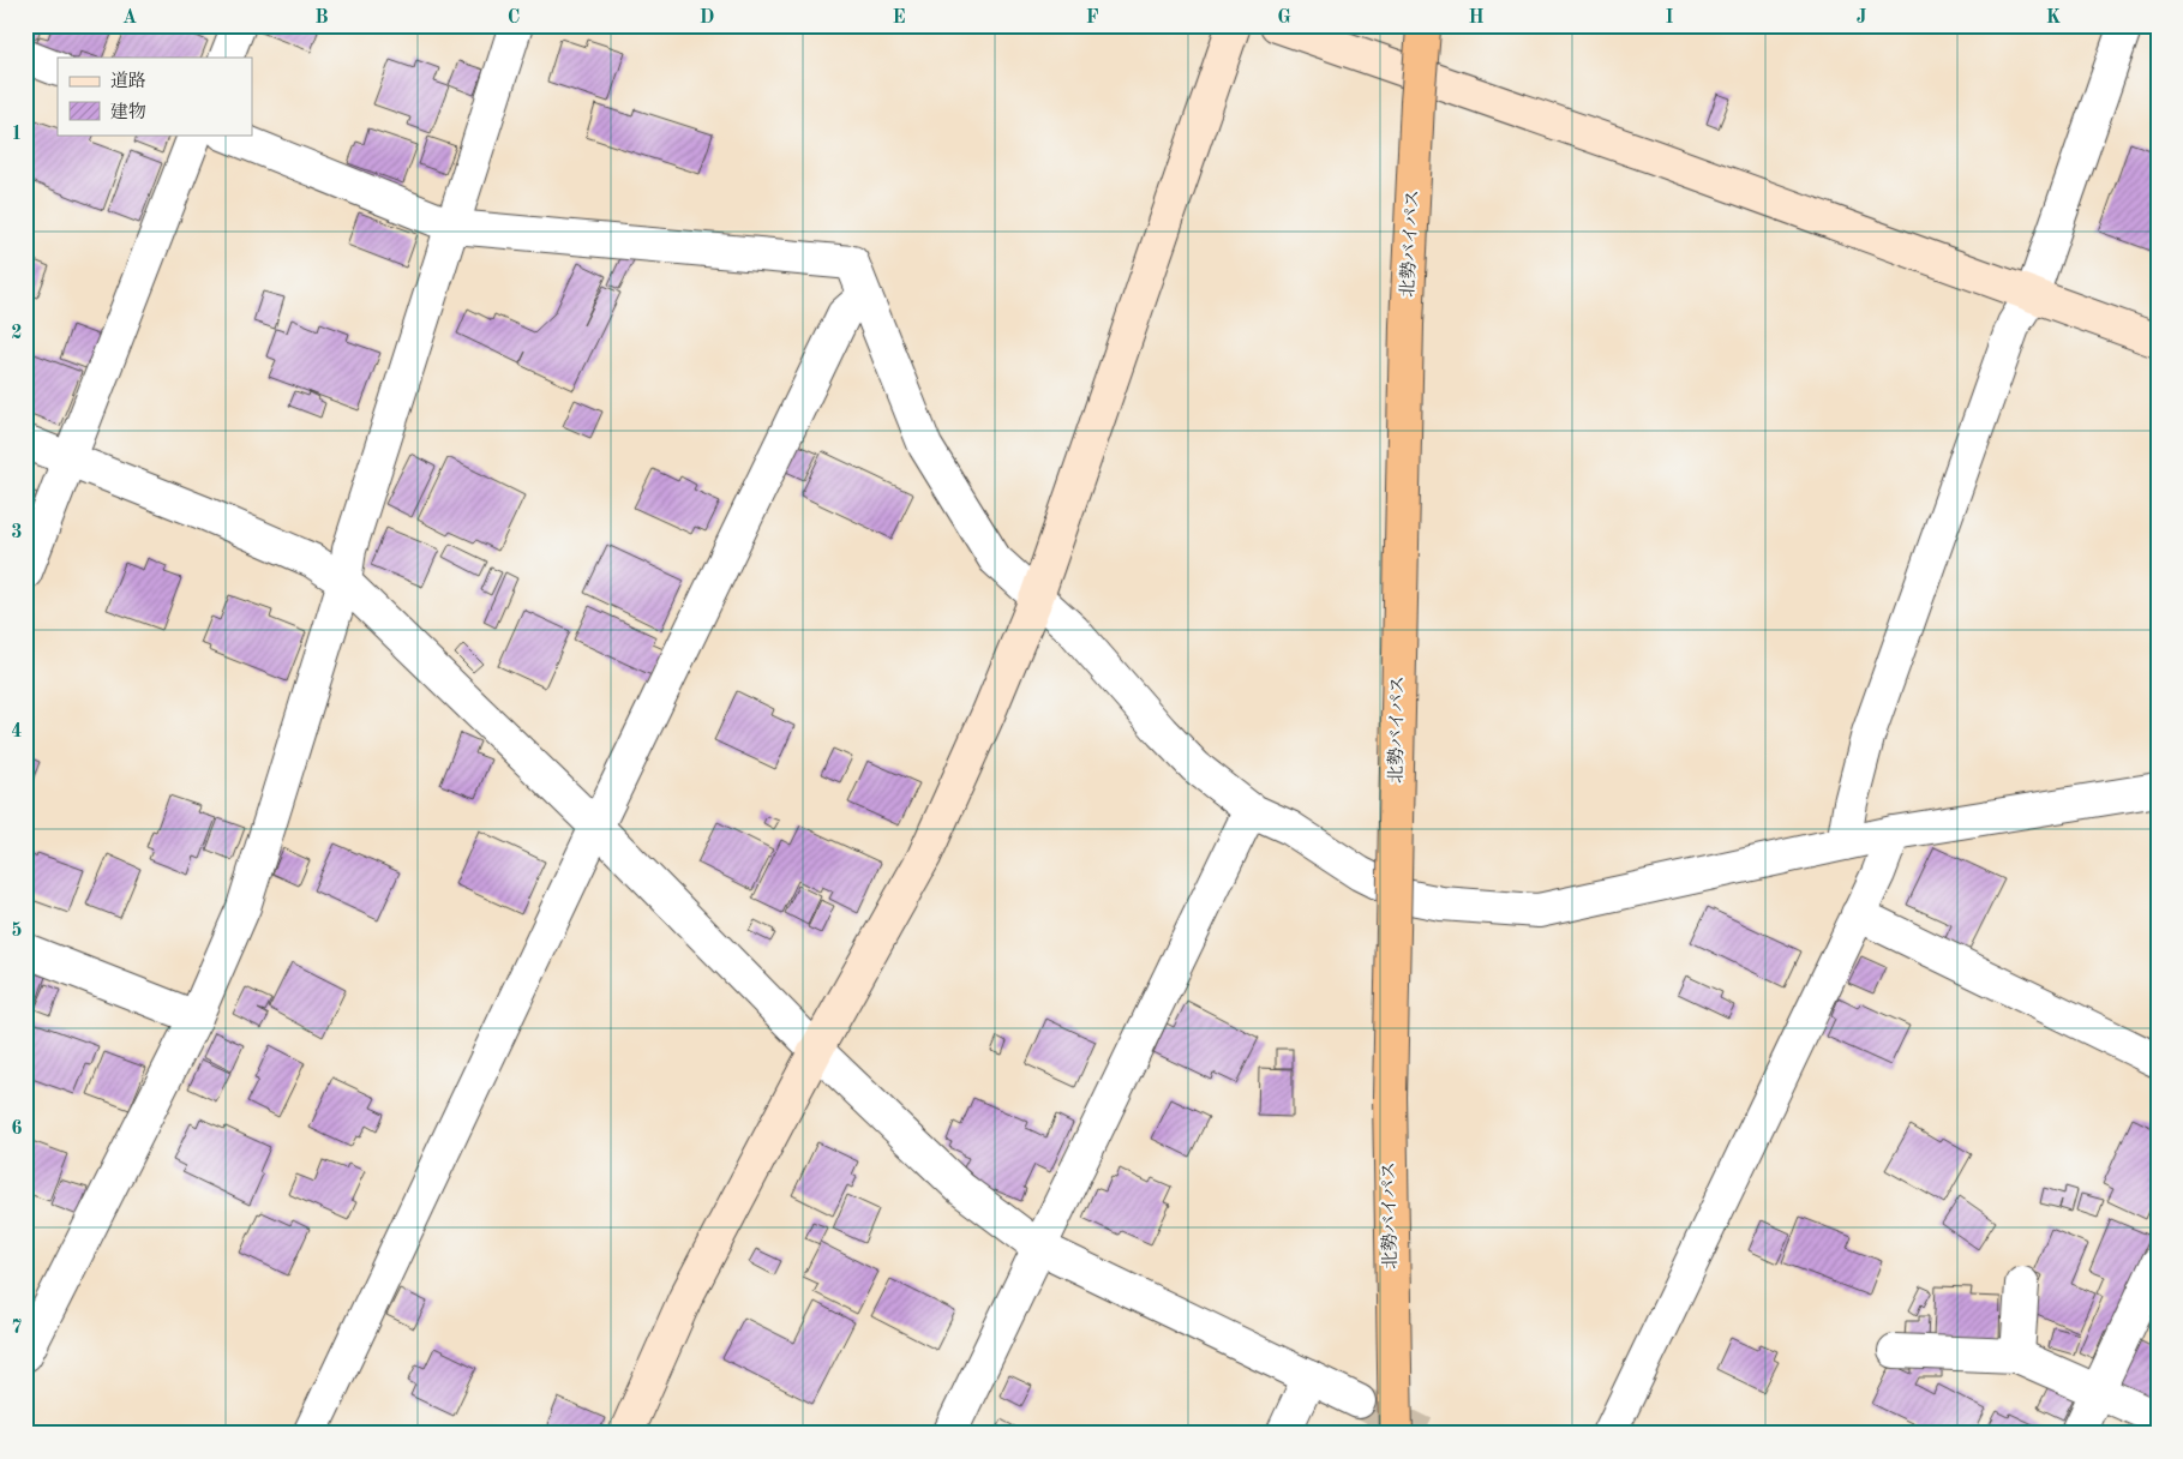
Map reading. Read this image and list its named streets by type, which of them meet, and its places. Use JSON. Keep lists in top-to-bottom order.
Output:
{
  "streets": {
    "highway": ["北勢バイパス"]
  },
  "legend": ["道路", "建物"],
  "grid": {
    "columns": [
      "A",
      "B",
      "C",
      "D",
      "E",
      "F",
      "G",
      "H",
      "I",
      "J",
      "K"
    ],
    "rows": [
      "1",
      "2",
      "3",
      "4",
      "5",
      "6",
      "7"
    ]
  }
}
